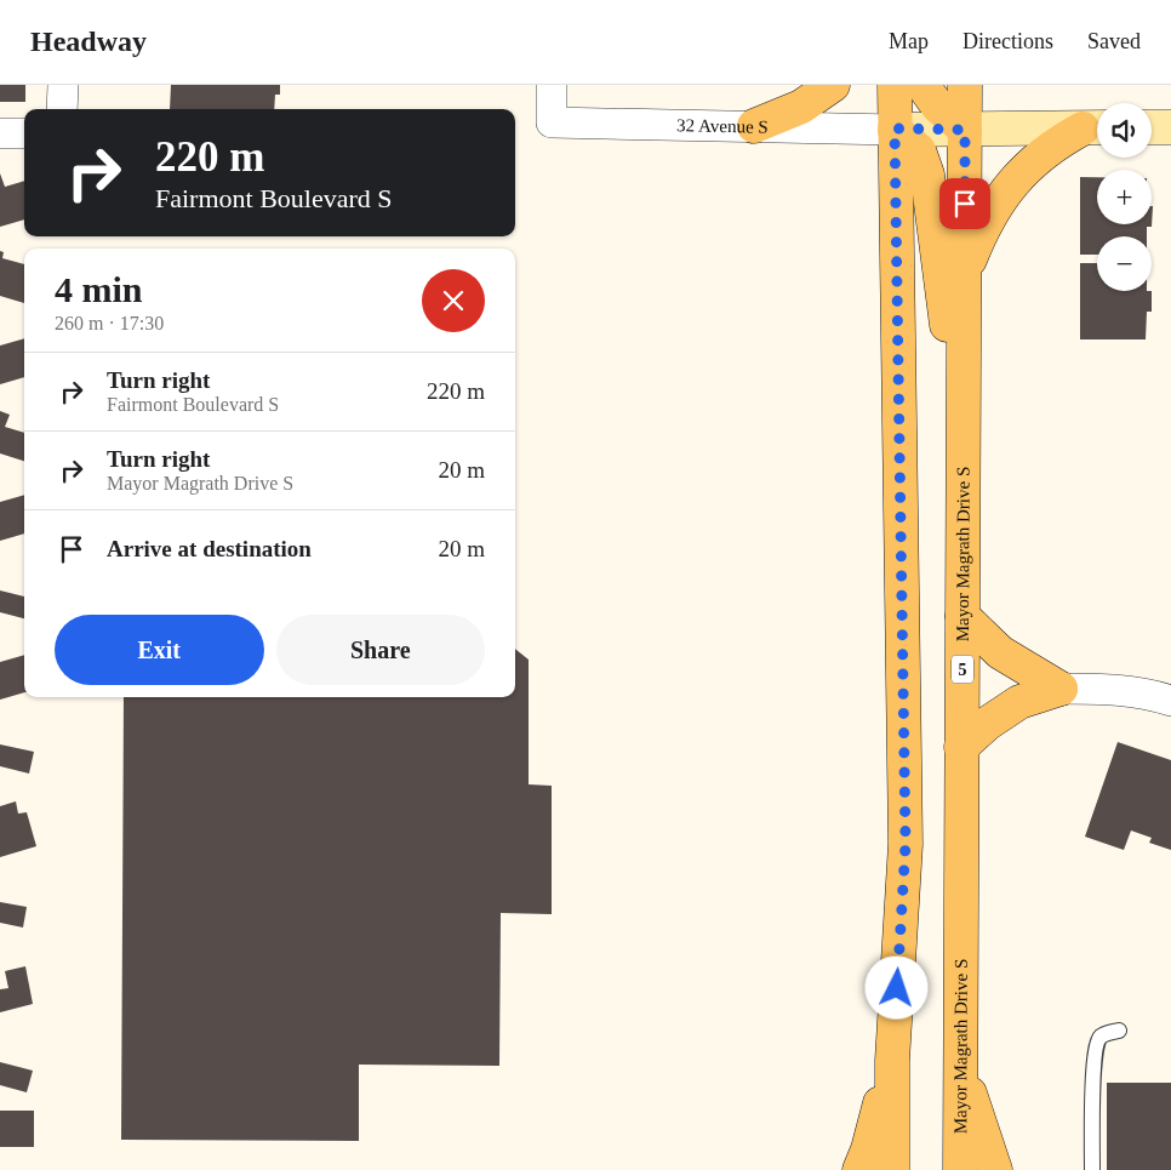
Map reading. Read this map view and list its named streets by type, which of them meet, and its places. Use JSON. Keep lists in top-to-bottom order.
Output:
{
  "streets": {
    "main road": ["Mayor Magrath Drive S", "5"],
    "street": ["32 Avenue S"]
  },
  "page": {
    "header": "Headway",
    "nav": ["Map", "Directions", "Saved"],
    "map_buttons": ["+", "−"],
    "turn": ["220 m", "Fairmont Boulevard S"],
    "heading": ["4 min", "260 m · 17:30"],
    "list": [
      {
        "name": "Turn right",
        "note": "Fairmont Boulevard S",
        "value": "220 m"
      },
      {
        "name": "Turn right",
        "note": "Mayor Magrath Drive S",
        "value": "20 m"
      },
      {
        "name": "Arrive at destination",
        "value": "20 m"
      }
    ],
    "buttons": ["Exit", "Share"]
  }
}
